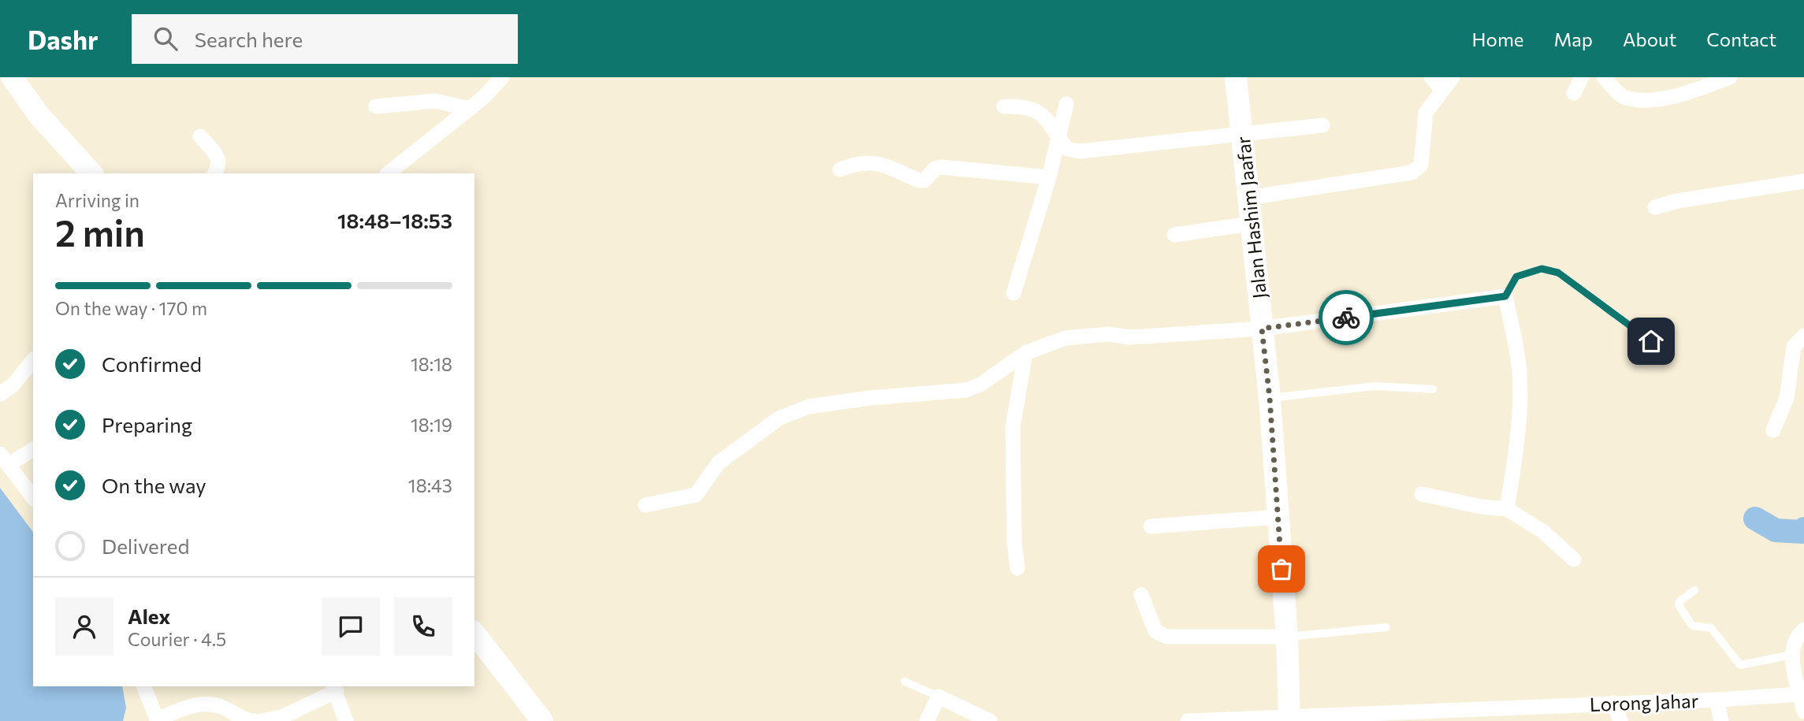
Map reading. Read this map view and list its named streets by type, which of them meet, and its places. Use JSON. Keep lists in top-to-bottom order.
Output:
{
  "streets": {
    "street": ["Jalan Hashim Jaafar", "Lorong Jahar"]
  },
  "crossings": [
    ["Jalan Hashim Jaafar", "Lorong Jahar"]
  ],
  "page": {
    "header": "Dashr",
    "search": "Search here",
    "nav": [
      "Home",
      "Map",
      "About",
      "Contact"
    ],
    "heading": ["2 min", "Arriving in", "18:48–18:53"],
    "panel": ["Alex", "Courier · 4.5"],
    "bar": "On the way · 170 m",
    "list": [
      ["Confirmed", "18:18"],
      ["Preparing", "18:19"],
      ["On the way", "18:43"],
      "Delivered"
    ]
  }
}
